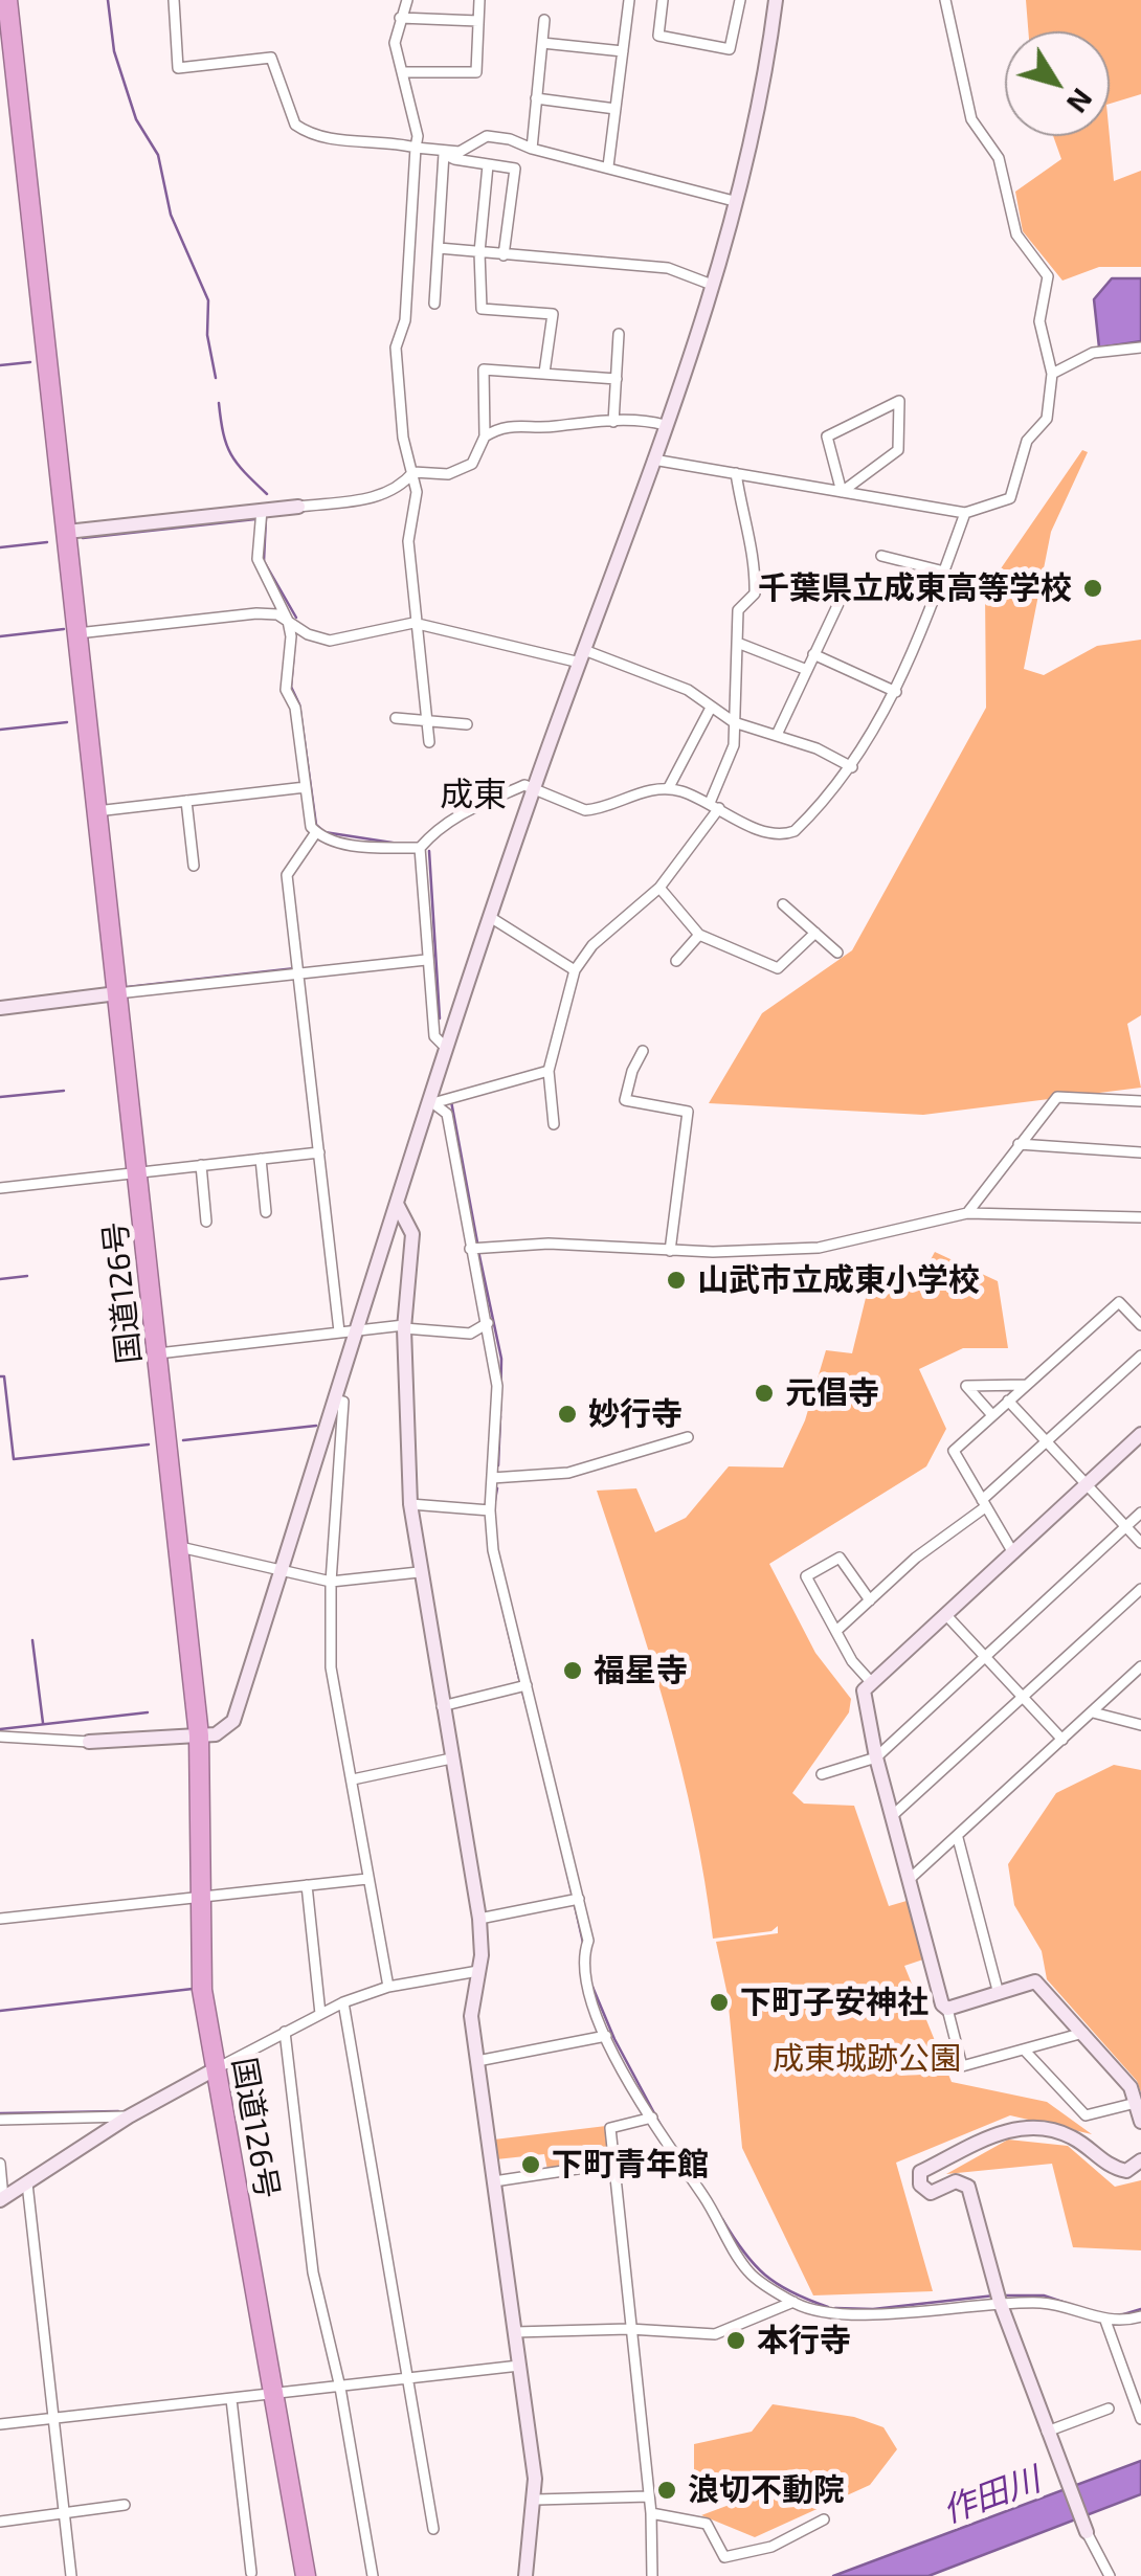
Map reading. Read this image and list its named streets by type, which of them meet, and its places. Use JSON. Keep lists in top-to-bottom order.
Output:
{
  "streets": {
    "highway": ["国道126号"]
  },
  "districts": ["成東"],
  "water": ["作田川"],
  "parks": ["成東城跡公園"],
  "places": [
    "千葉県立成東高等学校",
    "山武市立成東小学校",
    "元倡寺",
    "妙行寺",
    "福星寺",
    "下町子安神社",
    "下町青年館",
    "本行寺",
    "浪切不動院"
  ],
  "north": "bottom right"
}
